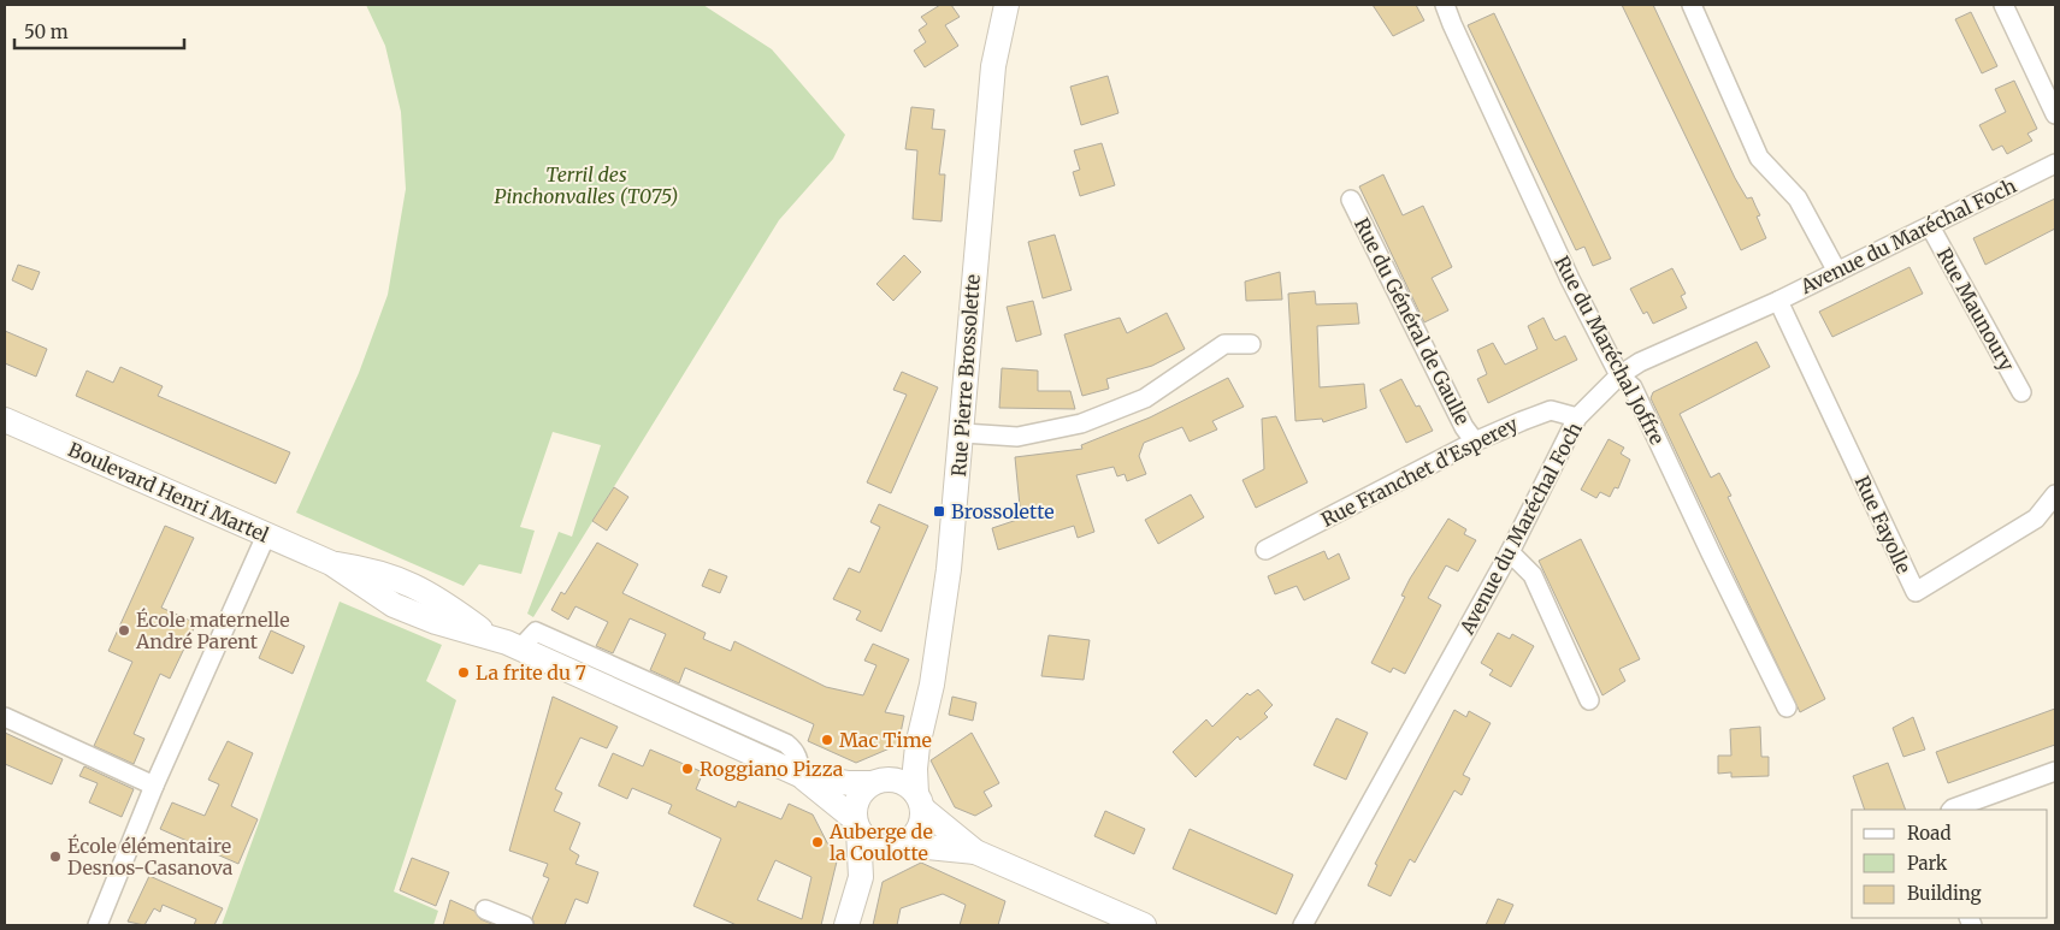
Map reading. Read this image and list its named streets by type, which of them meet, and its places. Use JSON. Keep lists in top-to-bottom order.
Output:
{
  "streets": {
    "main road": ["Rue Pierre Brossolette", "Boulevard Henri Martel"],
    "street": [
      "Avenue du Maréchal Foch",
      "Rue Maunoury",
      "Rue du Général de Gaulle",
      "Rue du Maréchal Joffre",
      "Rue Franchet d'Esperey",
      "Rue Fayolle"
    ]
  },
  "crossings": [
    ["Avenue du Maréchal Foch", "Rue Maunoury"],
    ["Avenue du Maréchal Foch", "Rue du Maréchal Joffre"],
    ["Avenue du Maréchal Foch", "Rue Franchet d'Esperey"],
    ["Avenue du Maréchal Foch", "Rue Fayolle"],
    ["Rue du Général de Gaulle", "Rue Franchet d'Esperey"],
    ["Rue Pierre Brossolette", "Boulevard Henri Martel"]
  ],
  "parks": ["Terril des Pinchonvalles (T075)"],
  "places": {
    "transit": ["Brossolette"],
    "other": [
      "École maternelle André Parent",
      "La frite du 7",
      "Mac Time",
      "Roggiano Pizza",
      "Auberge de la Coulotte",
      "École élémentaire Desnos-Casanova"
    ]
  },
  "legend": ["Road", "Park", "Building"],
  "scale_bar": "50 m"
}
